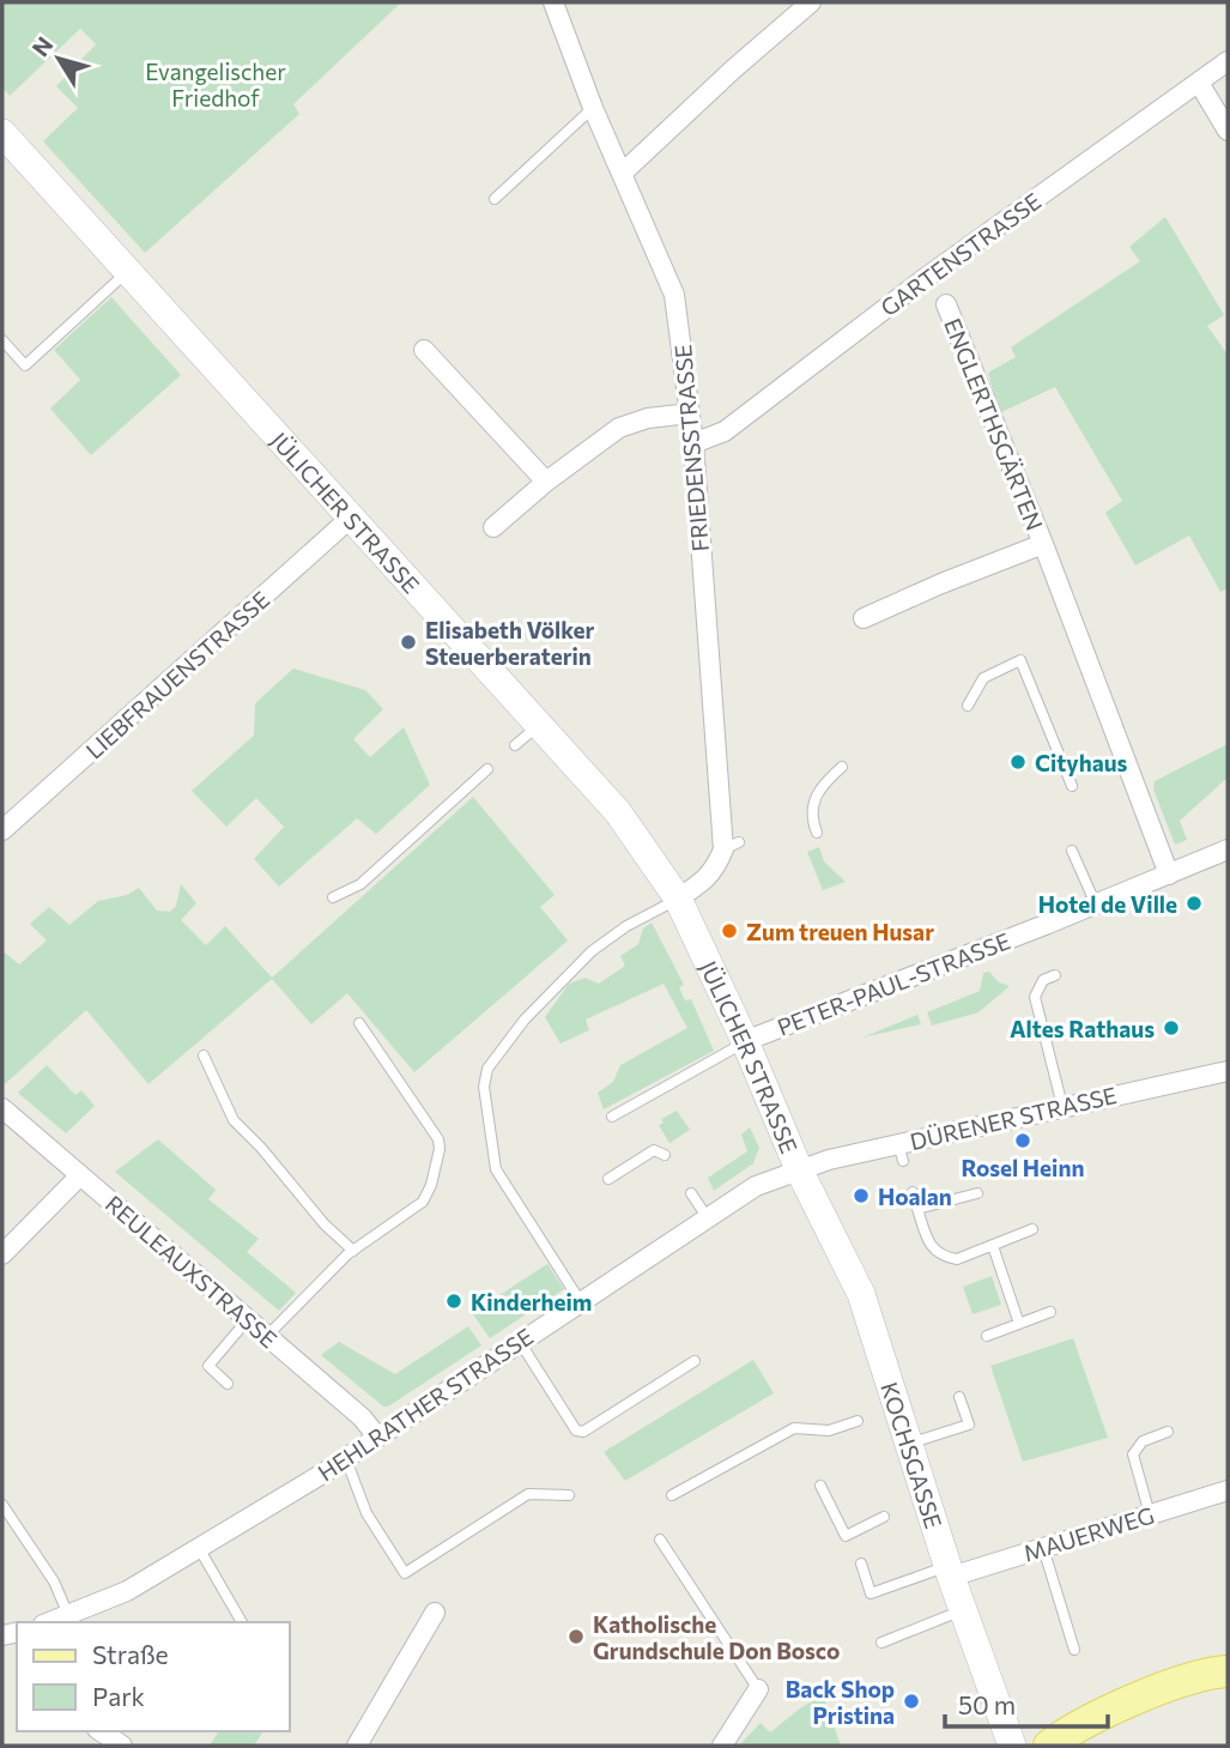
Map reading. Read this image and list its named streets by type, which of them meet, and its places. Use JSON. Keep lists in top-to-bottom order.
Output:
{
  "streets": {
    "street": [
      "GARTENSTRASSE",
      "ENGLERTHSGÄRTEN",
      "FRIEDENSSTRASSE",
      "JÜLICHER STRASSE",
      "LIEBFRAUENSTRASSE",
      "PETER-PAUL-STRASSE",
      "DÜRENER STRASSE",
      "REULEAUXSTRASSE",
      "HEHLRATHER STRASSE",
      "KOCHSGASSE",
      "MAUERWEG"
    ]
  },
  "crossings": [
    ["GARTENSTRASSE", "FRIEDENSSTRASSE"],
    ["ENGLERTHSGÄRTEN", "PETER-PAUL-STRASSE"],
    ["FRIEDENSSTRASSE", "JÜLICHER STRASSE"],
    ["JÜLICHER STRASSE", "LIEBFRAUENSTRASSE"],
    ["JÜLICHER STRASSE", "PETER-PAUL-STRASSE"],
    ["JÜLICHER STRASSE", "DÜRENER STRASSE"],
    ["JÜLICHER STRASSE", "HEHLRATHER STRASSE"],
    ["JÜLICHER STRASSE", "KOCHSGASSE"],
    ["DÜRENER STRASSE", "HEHLRATHER STRASSE"],
    ["DÜRENER STRASSE", "KOCHSGASSE"],
    ["REULEAUXSTRASSE", "HEHLRATHER STRASSE"],
    ["HEHLRATHER STRASSE", "KOCHSGASSE"],
    ["KOCHSGASSE", "MAUERWEG"]
  ],
  "parks": ["Evangelischer Friedhof"],
  "places": [
    "Elisabeth Völker Steuerberaterin",
    "Cityhaus",
    "Hotel de Ville",
    "Zum treuen Husar",
    "Altes Rathaus",
    "Rosel Heinn",
    "Hoalan",
    "Kinderheim",
    "Katholische Grundschule Don Bosco",
    "Back Shop Pristina"
  ],
  "legend": ["Straße", "Park"],
  "scale_bar": "50 m",
  "north": "top left"
}
